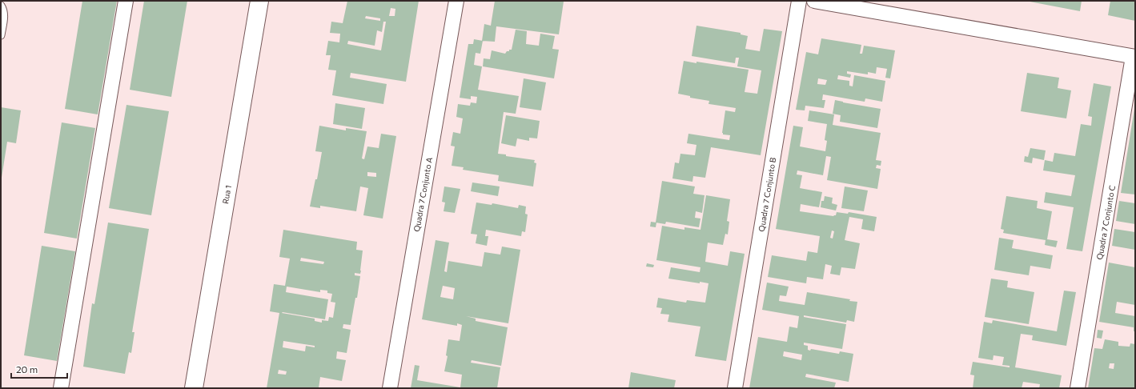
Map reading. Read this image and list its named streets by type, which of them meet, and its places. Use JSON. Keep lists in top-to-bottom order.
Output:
{
  "streets": {
    "street": [
      "Rua 1",
      "Quadra 7 Conjunto A",
      "Quadra 7 Conjunto B",
      "Quadra 7 Conjunto C"
    ]
  },
  "scale_bar": "20 m"
}
